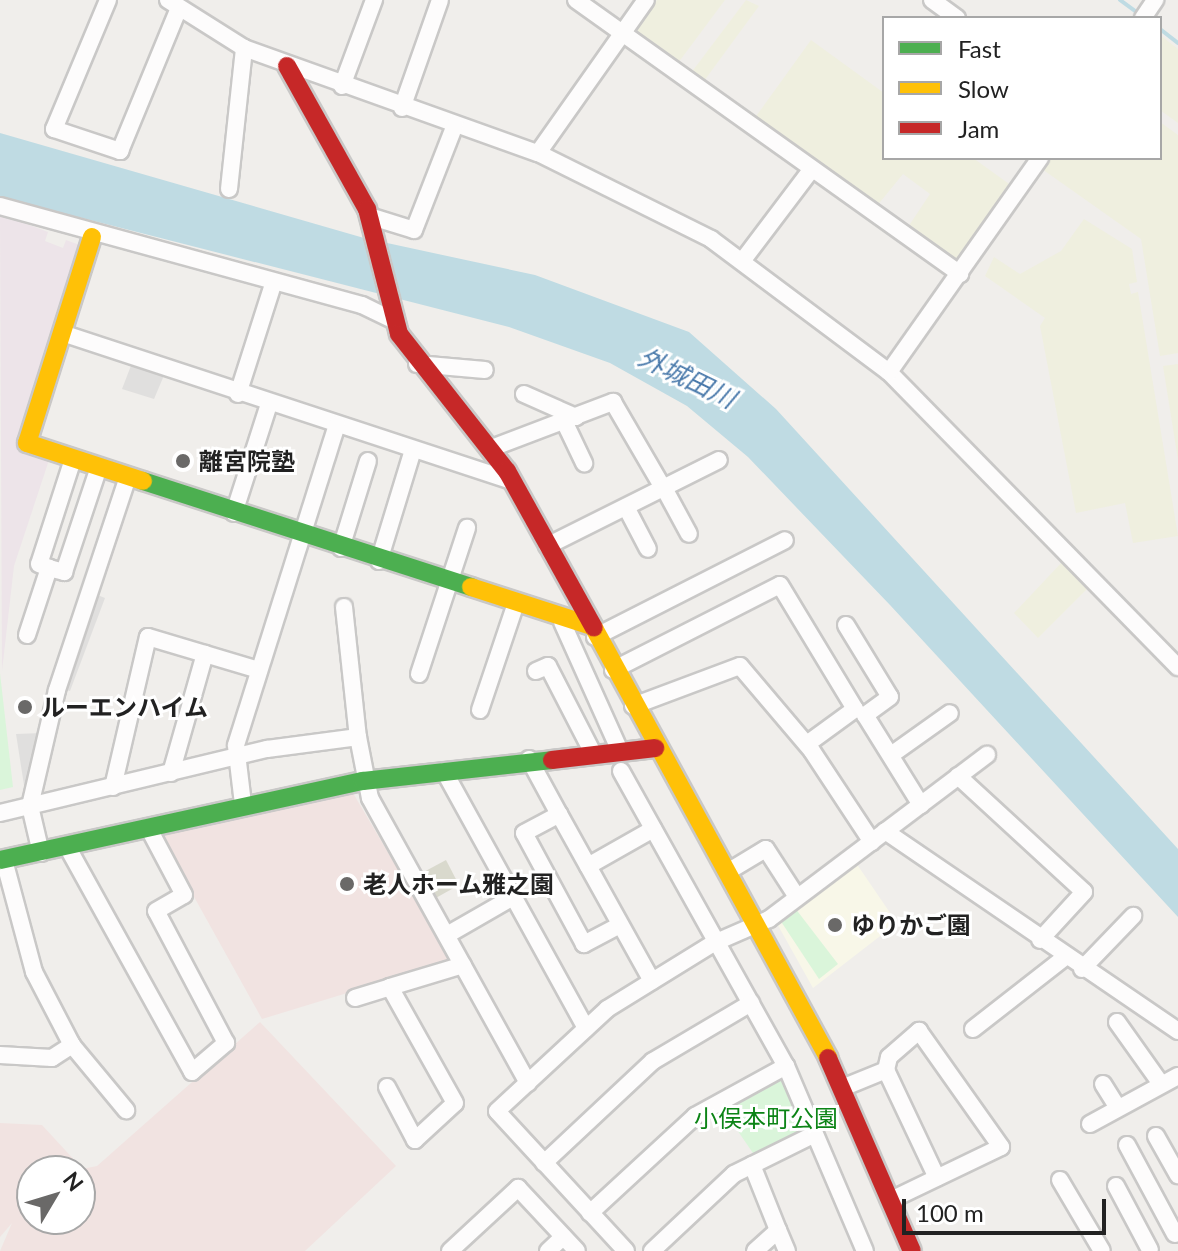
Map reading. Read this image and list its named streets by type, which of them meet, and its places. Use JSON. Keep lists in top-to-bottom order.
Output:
{
  "water": ["外城田川"],
  "parks": ["小俣本町公園"],
  "places": [
    "離宮院塾",
    "ルーエンハイム",
    "老人ホーム雅之園",
    "ゆりかご園"
  ],
  "legend": ["Fast", "Slow", "Jam"],
  "scale_bar": "100 m",
  "north": "top right"
}
